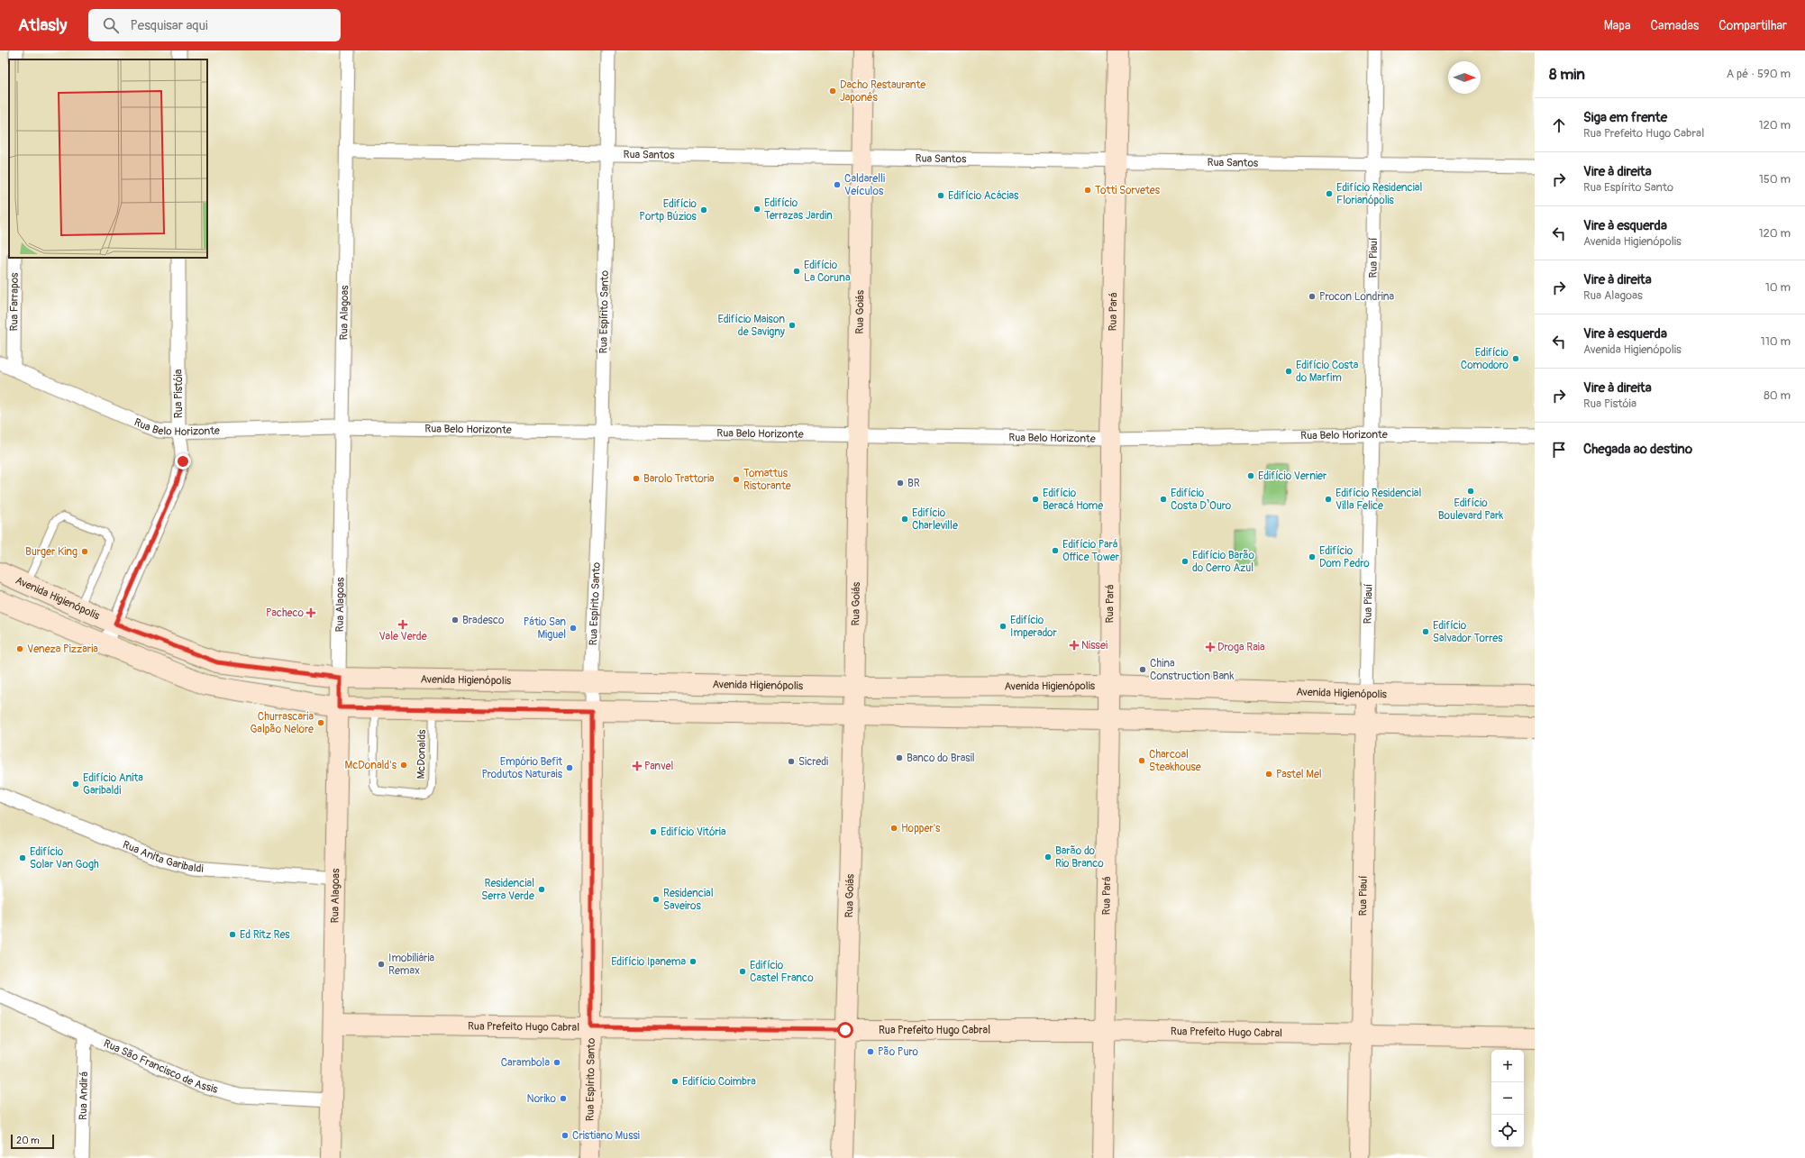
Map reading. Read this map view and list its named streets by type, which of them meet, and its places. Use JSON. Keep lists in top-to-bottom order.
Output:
{
  "streets": {
    "main road": [
      "Rua Piauí",
      "Rua Alagoas",
      "Rua Espírito Santo",
      "Rua Goiás",
      "Rua Pará",
      "Avenida Higienópolis",
      "Rua Prefeito Hugo Cabral"
    ],
    "street": [
      "Rua Santos",
      "Rua Farrapos",
      "Rua Pistóia",
      "Rua Belo Horizonte",
      "Rua Anita Garibaldi",
      "Rua São Francisco de Assis",
      "Rua Andirá"
    ],
    "lane": ["McDonalds"]
  },
  "crossings": [
    ["Rua Santos", "Rua Piauí"],
    ["Rua Santos", "Rua Alagoas"],
    ["Rua Santos", "Rua Espírito Santo"],
    ["Rua Santos", "Rua Goiás"],
    ["Rua Santos", "Rua Pará"],
    ["Rua Piauí", "Rua Belo Horizonte"],
    ["Rua Piauí", "Avenida Higienópolis"],
    ["Rua Piauí", "Rua Prefeito Hugo Cabral"],
    ["Rua Farrapos", "Rua Belo Horizonte"],
    ["Rua Alagoas", "Rua Belo Horizonte"],
    ["Rua Alagoas", "Avenida Higienópolis"],
    ["Rua Alagoas", "Rua Anita Garibaldi"],
    ["Rua Alagoas", "Rua Prefeito Hugo Cabral"],
    ["Rua Alagoas", "Rua São Francisco de Assis"],
    ["Rua Espírito Santo", "Rua Belo Horizonte"],
    ["Rua Espírito Santo", "Avenida Higienópolis"],
    ["Rua Espírito Santo", "Rua Prefeito Hugo Cabral"],
    ["Rua Goiás", "Rua Belo Horizonte"],
    ["Rua Goiás", "Avenida Higienópolis"],
    ["Rua Goiás", "Rua Prefeito Hugo Cabral"],
    ["Rua Pará", "Rua Belo Horizonte"],
    ["Rua Pará", "Avenida Higienópolis"],
    ["Rua Pará", "Rua Prefeito Hugo Cabral"],
    ["Rua Pistóia", "Rua Belo Horizonte"],
    ["Rua Pistóia", "Avenida Higienópolis"],
    ["Rua São Francisco de Assis", "Rua Andirá"]
  ],
  "places": {
    "other": [
      "Dacho Restaurante Japonês",
      "Caldarelli Veículos",
      "Totti Sorvetes",
      "Edifício Residencial Florianópolis",
      "Edifício Acácias",
      "Edifício Terrazas Jardin",
      "Edifício Portp Búzios",
      "Edifício La Coruna",
      "Procon Londrina",
      "Edifício Maison de Savigny",
      "Edifício Comodoro",
      "Edifício Costa do Marfim",
      "Edifício Vernier",
      "Barolo Trattoria",
      "Tomattus Ristorante",
      "BR",
      "Edifício Boulevard Park",
      "Edifício Beracá Home",
      "Edifício Costa D¹Ouro",
      "Edifício Residencial Villa Felice",
      "Edifício Charleville",
      "Edifício Pará Office Tower",
      "Burger King",
      "Edifício Dom Pedro",
      "Edifício Barão do Cerro Azul",
      "Bradesco",
      "Edifício Imperador",
      "Pátio San Miguel",
      "Edifício Salvador Torres",
      "Veneza Pizzaria",
      "China Construction Bank",
      "Churrascaria Galpão Nelore",
      "Banco do Brasil",
      "Charcoal Steakhouse",
      "Sicredi",
      "McDonald's",
      "Empório Befit Produtos Naturais",
      "Pastel Mel",
      "Edifício Anita Garibaldi",
      "Hopper's",
      "Edifício Vitória",
      "Barão do Rio Branco",
      "Edifício Solar Van Gogh",
      "Residencial Serra Verde",
      "Residencial Saveiros",
      "Ed Ritz Res",
      "Edifício Ipanema",
      "Imobiliária Remax",
      "Edifício Castel Franco",
      "Pão Puro",
      "Carambola",
      "Edifício Coimbra",
      "Noriko",
      "Cristiano Mussi"
    ],
    "health": [
      "Pacheco",
      "Vale Verde",
      "Nissei",
      "Droga Raia",
      "Panvel"
    ]
  },
  "scale_bar": "20 m",
  "north": "right",
  "page": {
    "header": "Atlasly",
    "search": "Pesquisar aqui",
    "nav": ["Mapa", "Camadas", "Compartilhar"],
    "heading": ["8 min", "A pé · 590 m"],
    "list": [
      ["Siga em frente", "Rua Prefeito Hugo Cabral", "120 m"],
      ["Vire à direita", "Rua Espírito Santo", "150 m"],
      ["Vire à esquerda", "Avenida Higienópolis", "120 m"],
      ["Vire à direita", "Rua Alagoas", "10 m"],
      ["Vire à esquerda", "Avenida Higienópolis", "110 m"],
      ["Vire à direita", "Rua Pistóia", "80 m"],
      "Chegada ao destino"
    ],
    "map_buttons": ["+", "−"],
    "scale": "20 m"
  }
}
